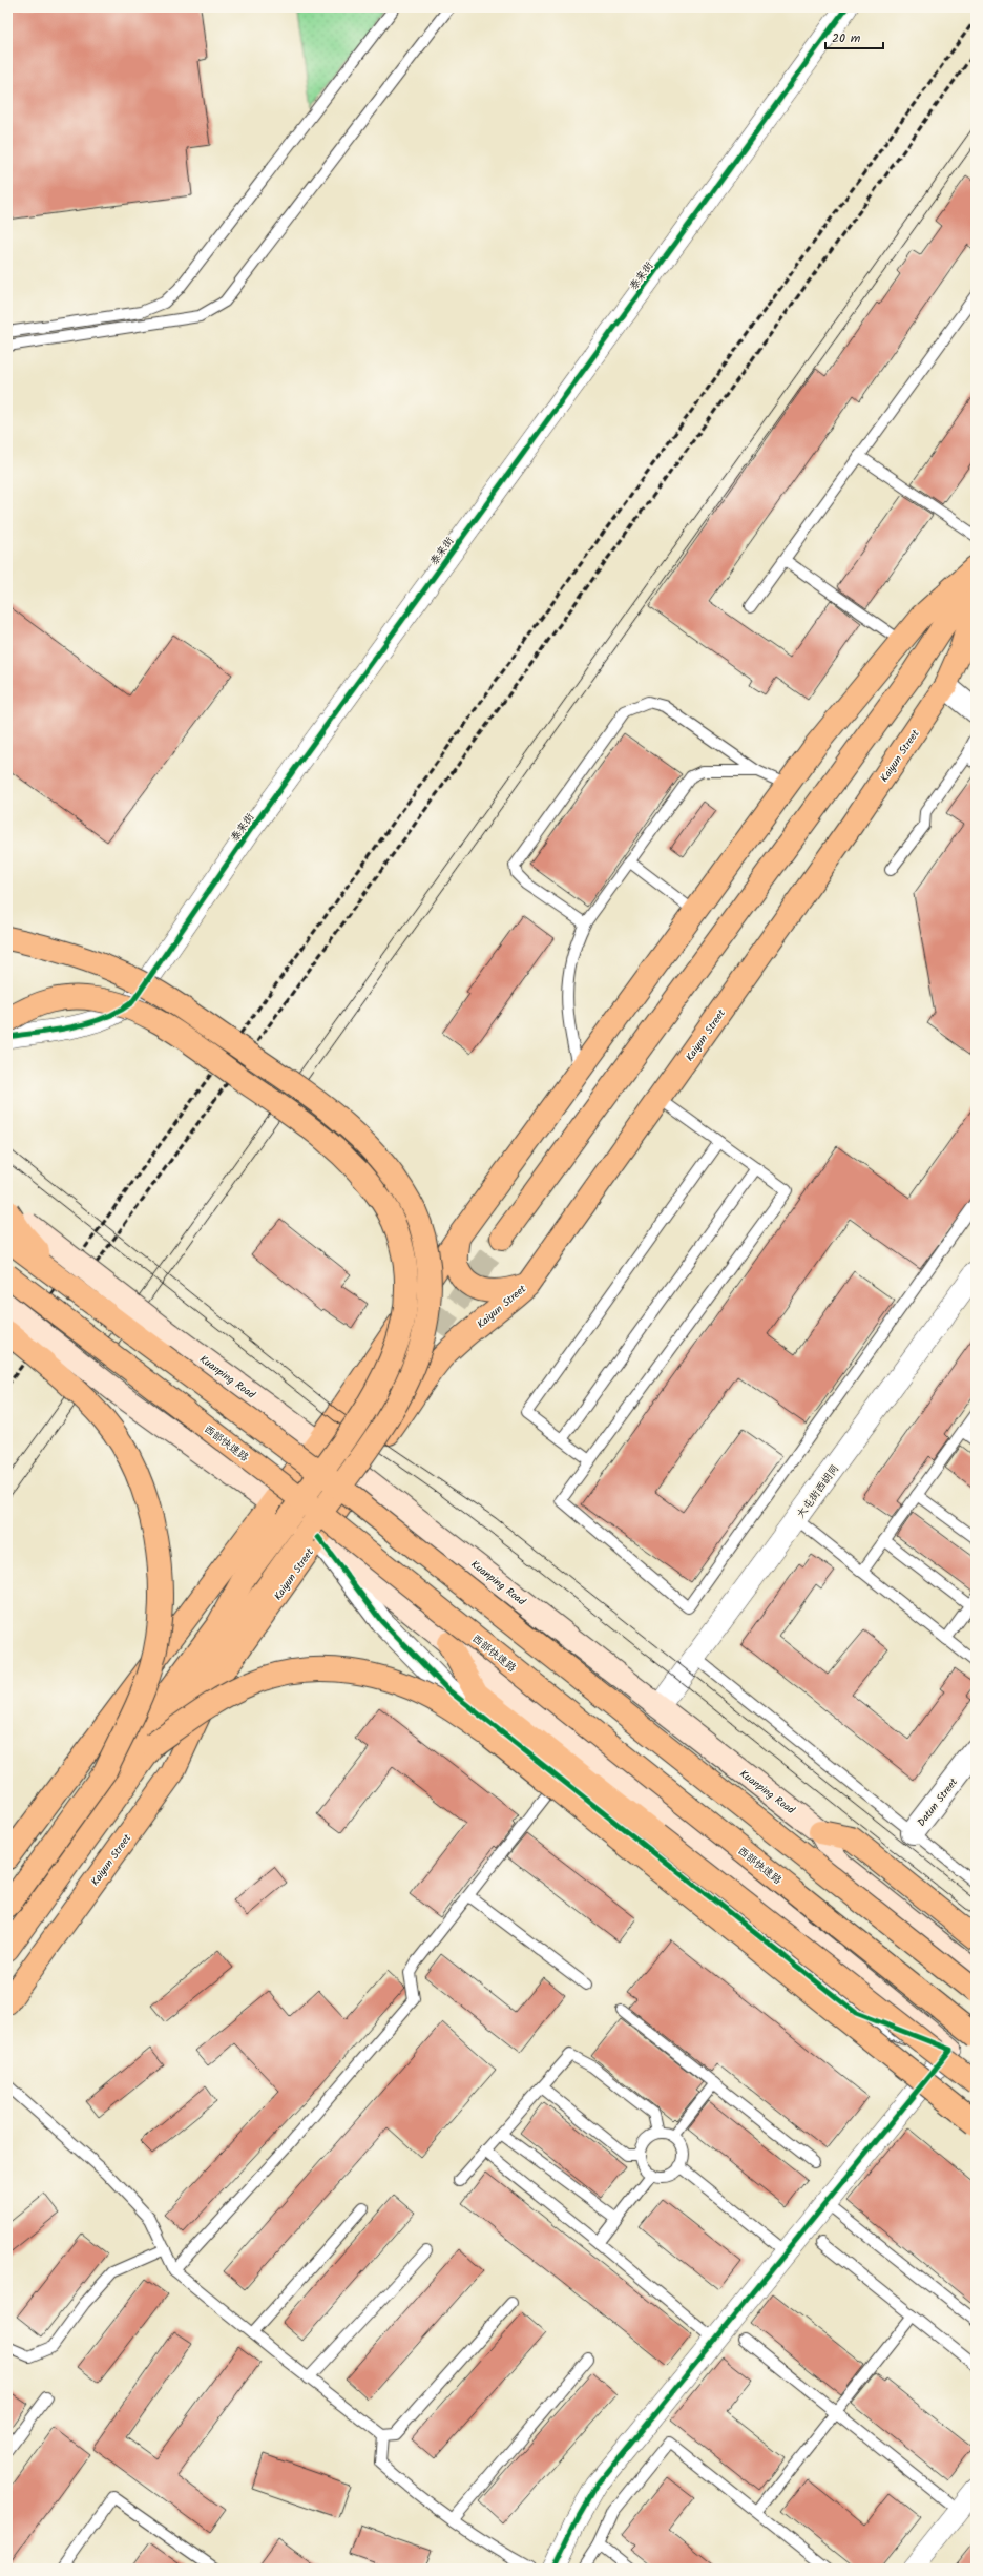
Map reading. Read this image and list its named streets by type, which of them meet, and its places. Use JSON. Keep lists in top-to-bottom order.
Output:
{
  "streets": {
    "main road": ["Kaiyun Street", "Kuanping Road", "西部快速路"],
    "street": ["泰来街", "大屯街西胡同", "Datun Street"]
  },
  "crossings": [
    ["Kaiyun Street", "Kuanping Road"],
    ["Kuanping Road", "大屯街西胡同"]
  ],
  "scale_bar": "20 m"
}
